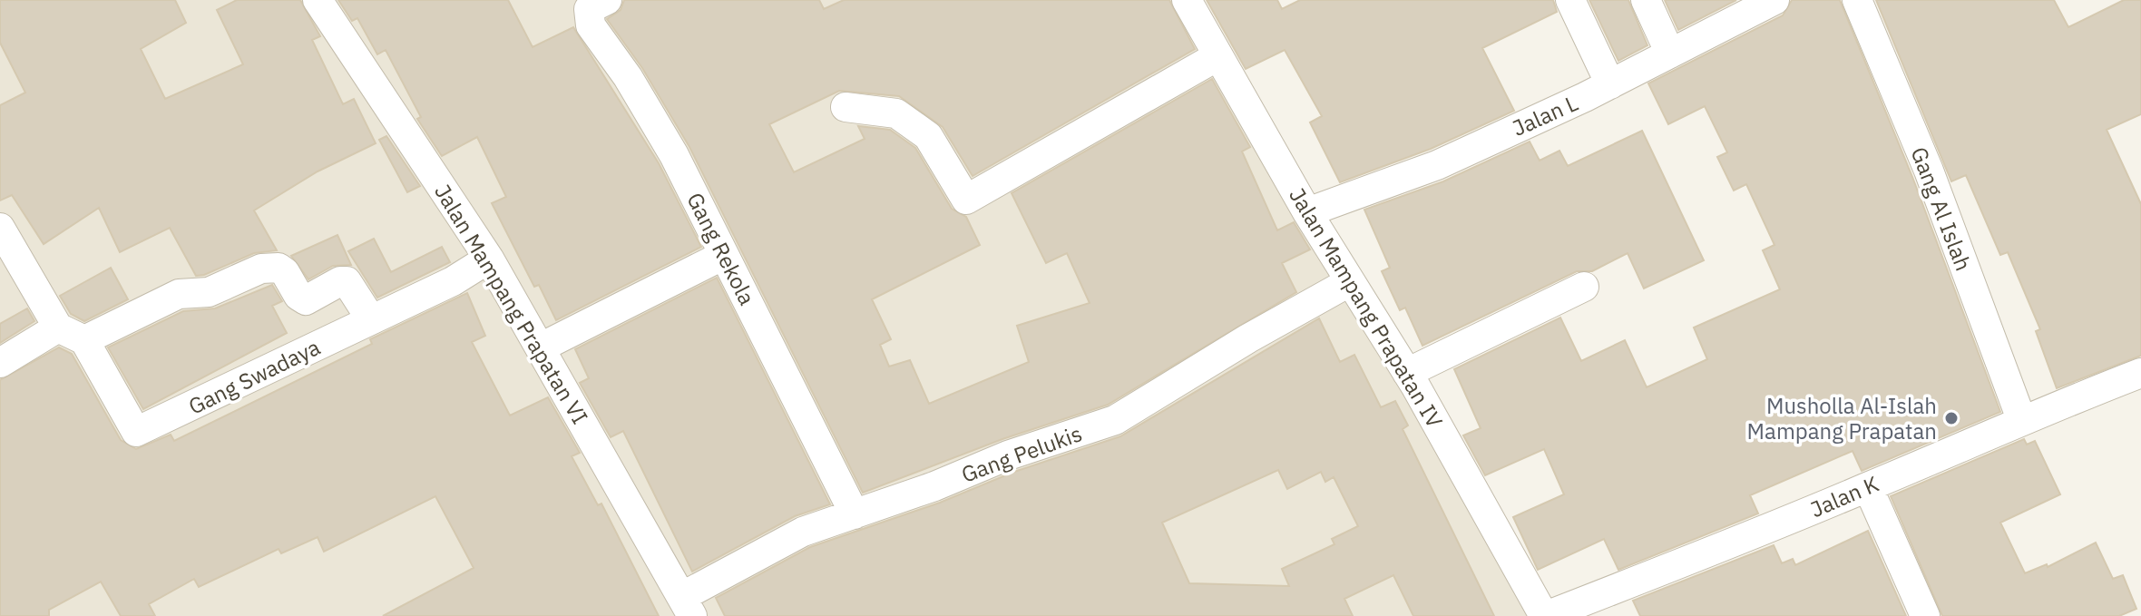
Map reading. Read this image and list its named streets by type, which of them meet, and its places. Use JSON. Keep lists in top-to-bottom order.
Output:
{
  "streets": {
    "street": [
      "Jalan L",
      "Gang Al Islah",
      "Gang Rekola",
      "Jalan Mampang Prapatan VI",
      "Jalan Mampang Prapatan IV",
      "Gang Swadaya",
      "Gang Pelukis",
      "Jalan K"
    ]
  },
  "crossings": [
    ["Jalan L", "Jalan Mampang Prapatan IV"],
    ["Gang Al Islah", "Jalan K"],
    ["Gang Rekola", "Gang Pelukis"],
    ["Jalan Mampang Prapatan VI", "Gang Swadaya"],
    ["Jalan Mampang Prapatan VI", "Gang Pelukis"],
    ["Jalan Mampang Prapatan IV", "Gang Pelukis"],
    ["Jalan Mampang Prapatan IV", "Jalan K"]
  ],
  "places": ["Musholla Al-Islah Mampang Prapatan"]
}
